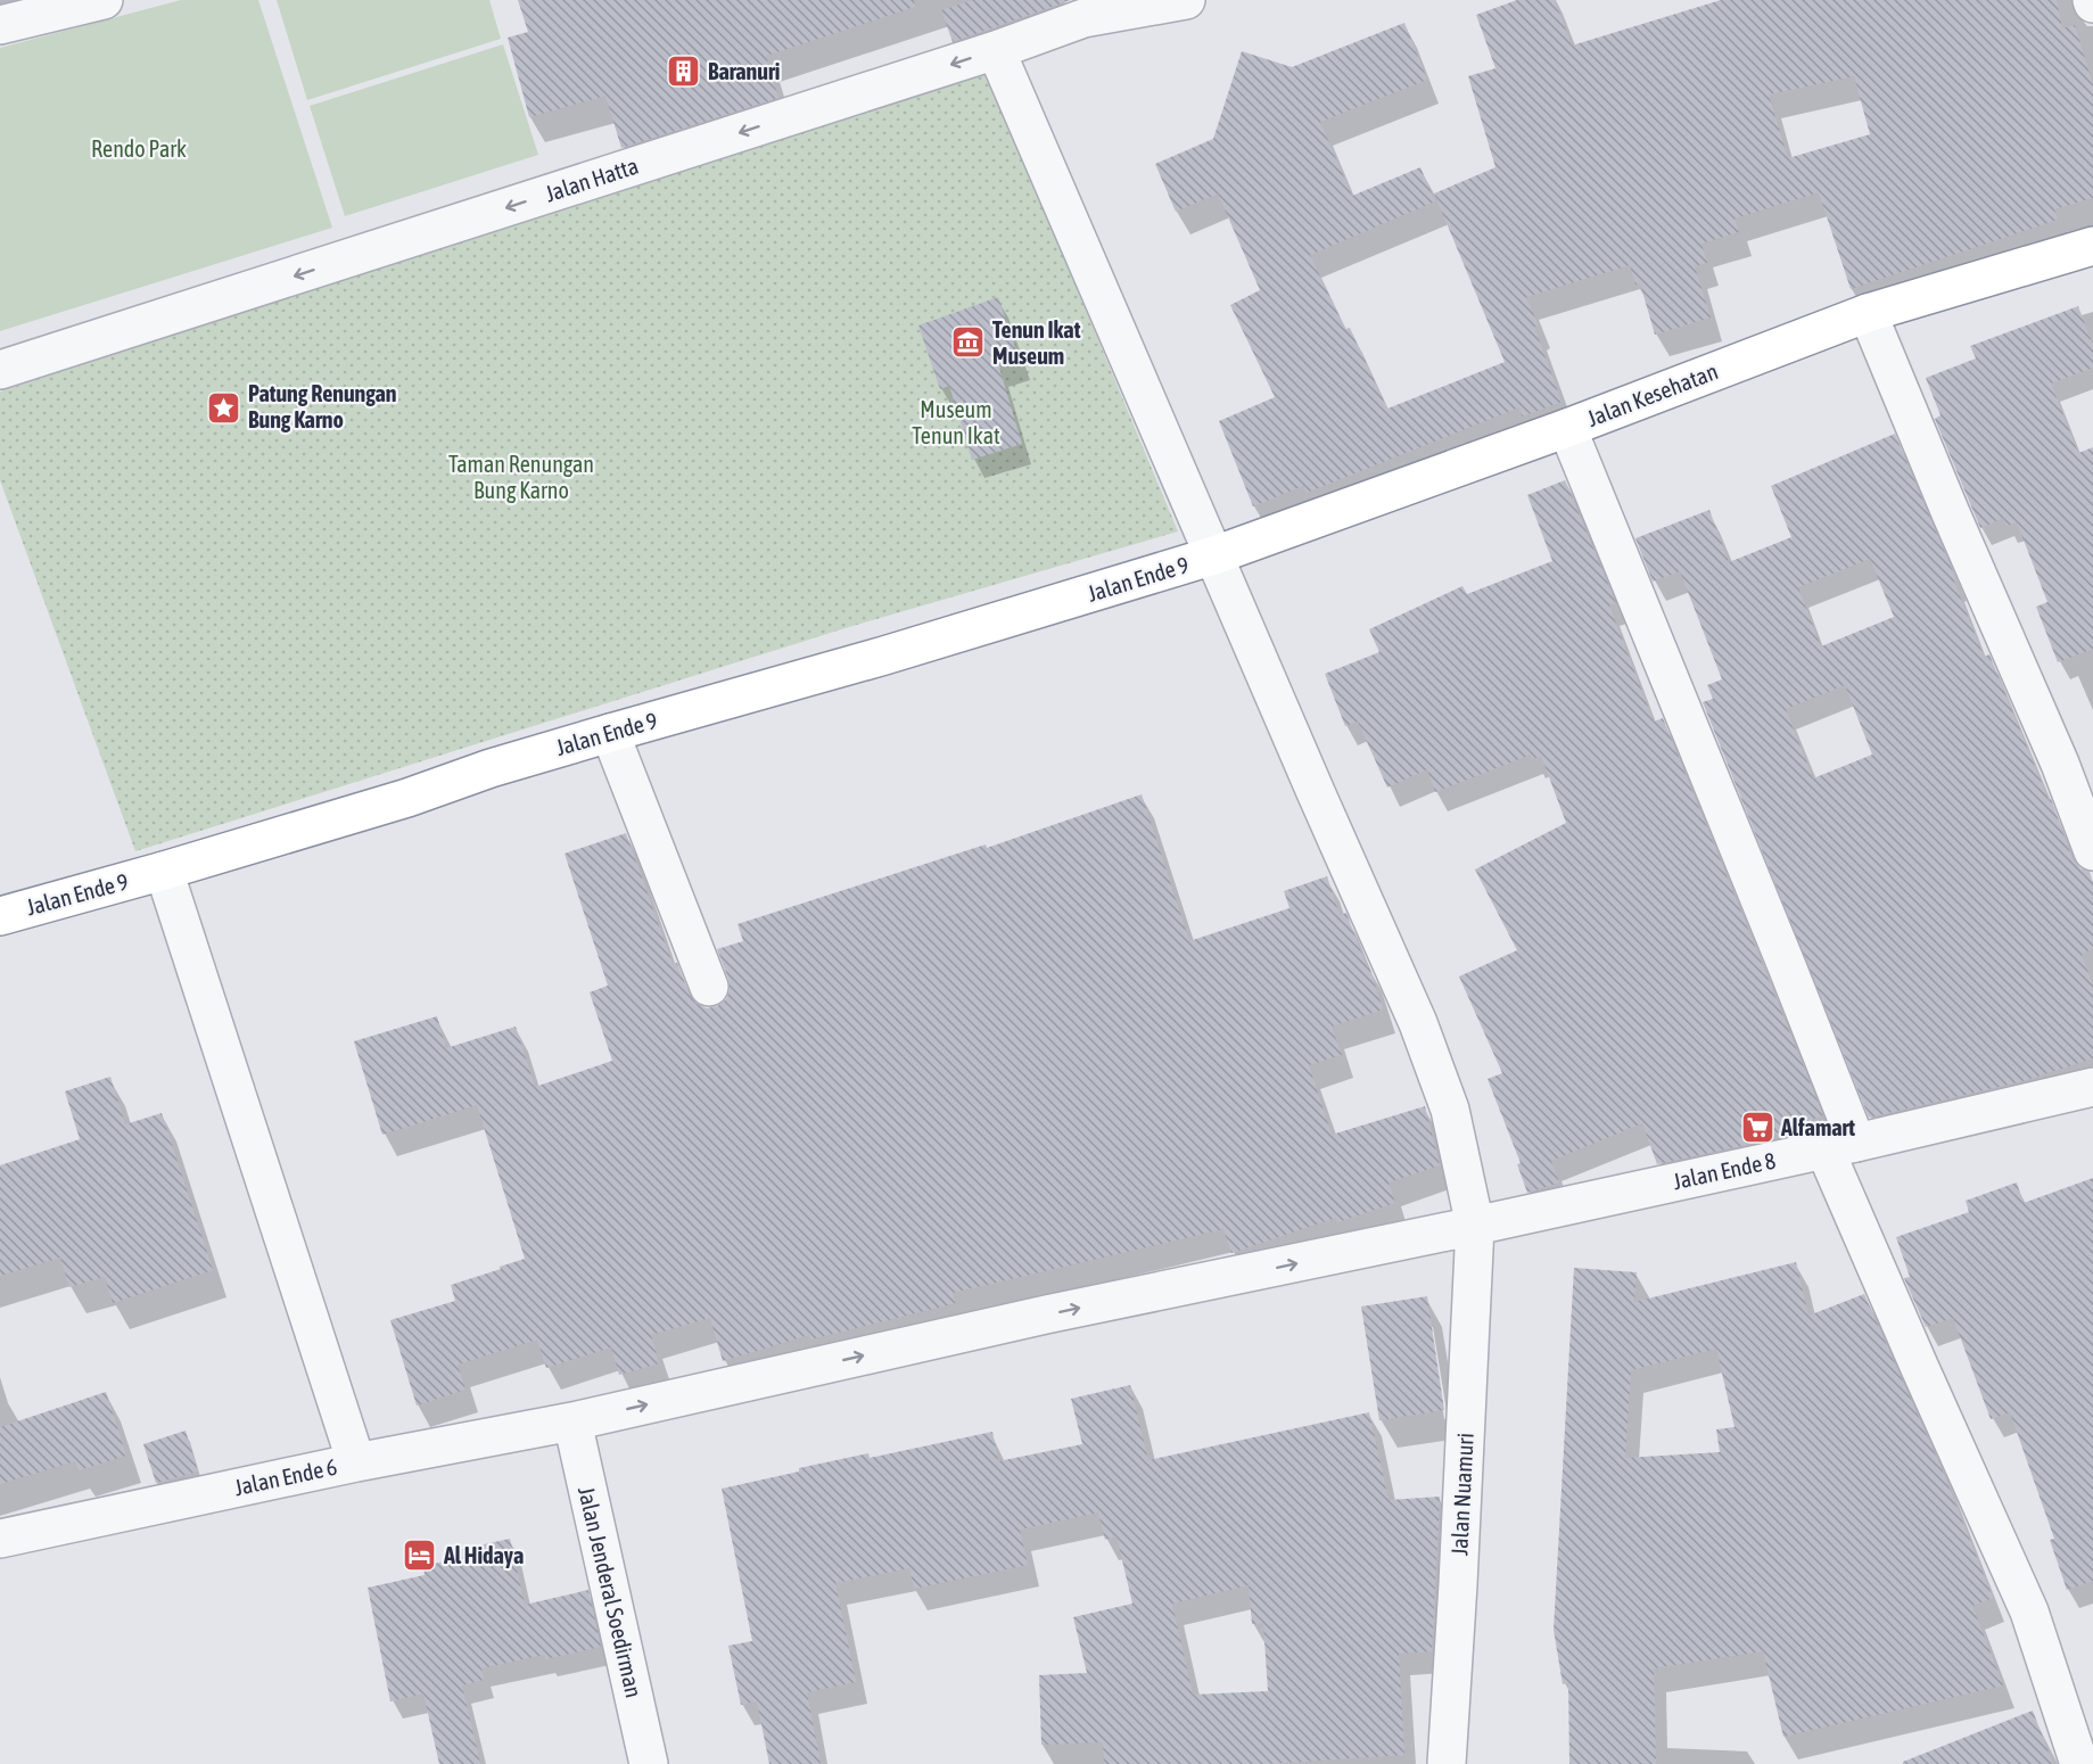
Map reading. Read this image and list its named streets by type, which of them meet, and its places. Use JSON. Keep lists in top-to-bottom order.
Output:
{
  "streets": {
    "highway": ["Jalan Kesehatan", "Jalan Ende 9"],
    "street": [
      "Jalan Hatta",
      "Jalan Ende 8",
      "Jalan Ende 6",
      "Jalan Nuamuri",
      "Jalan Jenderal Soedirman"
    ]
  },
  "crossings": [
    ["Jalan Hatta", "Jalan Nuamuri"],
    ["Jalan Kesehatan", "Jalan Ende 9"],
    ["Jalan Kesehatan", "Jalan Nuamuri"],
    ["Jalan Ende 9", "Jalan Nuamuri"],
    ["Jalan Ende 8", "Jalan Ende 6"],
    ["Jalan Ende 8", "Jalan Nuamuri"],
    ["Jalan Ende 8", "Jalan Jenderal Soedirman"],
    ["Jalan Ende 6", "Jalan Jenderal Soedirman"]
  ],
  "one_way": ["Jalan Hatta", "Jalan Ende 8"],
  "parks": ["Rendo Park", "Museum Tenun Ikat", "Taman Renungan Bung Karno"],
  "places": {
    "building": ["Baranuri"],
    "museum": ["Tenun Ikat Museum"],
    "place": ["Patung Renungan Bung Karno"],
    "supermarket": ["Alfamart"],
    "hotel": ["Al Hidaya"]
  }
}
